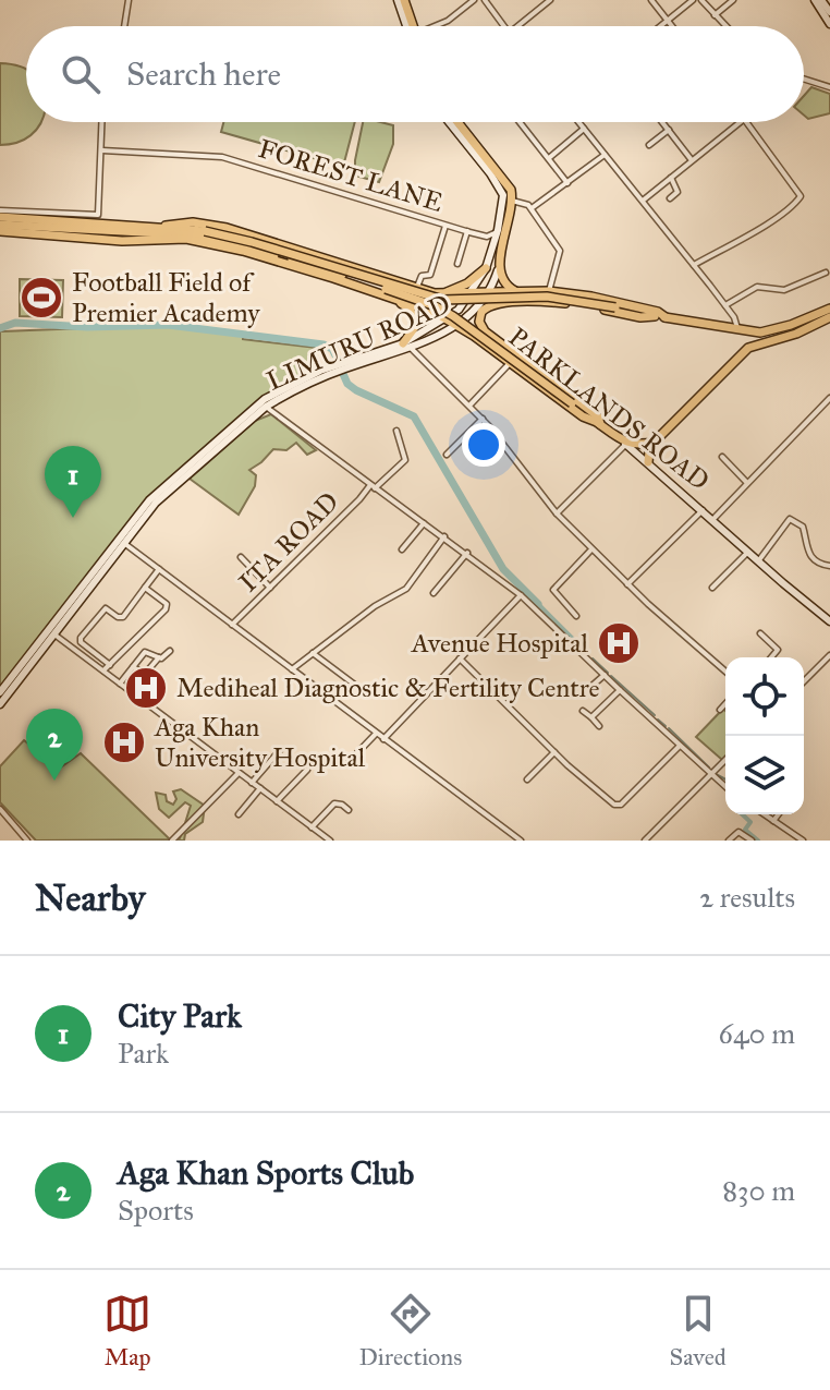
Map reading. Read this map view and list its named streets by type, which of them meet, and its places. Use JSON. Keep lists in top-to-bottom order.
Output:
{
  "streets": {
    "main road": ["LIMURU ROAD", "PARKLANDS ROAD"],
    "street": ["FOREST LANE", "ITA ROAD"]
  },
  "places": {
    "sports": ["Football Field of Premier Academy"],
    "hospital": ["Avenue Hospital", "Mediheal Diagnostic & Fertility Centre", "Aga Khan University Hospital"]
  },
  "page": {
    "search": "Search here",
    "pins": ["1", "2"],
    "heading": ["Nearby", "2 results"],
    "list": [
      {
        "mark": "1",
        "name": "City Park",
        "note": "Park",
        "value": "640 m"
      },
      {
        "mark": "2",
        "name": "Aga Khan Sports Club",
        "note": "Sports",
        "value": "830 m"
      }
    ],
    "nav": ["Map", "Directions", "Saved"]
  }
}
